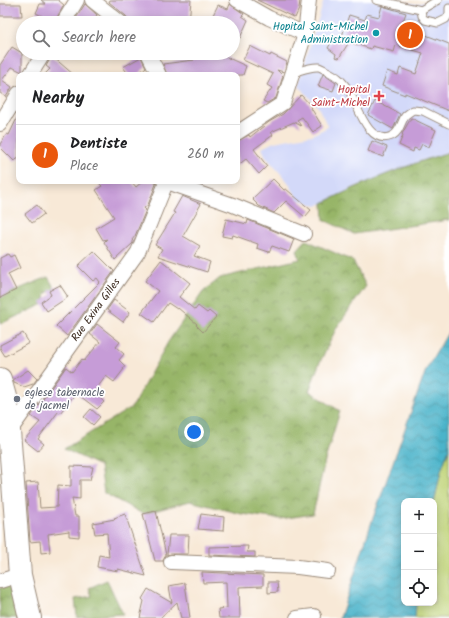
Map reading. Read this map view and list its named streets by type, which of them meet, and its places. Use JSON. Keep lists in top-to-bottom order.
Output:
{
  "streets": {
    "street": ["Rue Exina Gilles"]
  },
  "places": {
    "other": ["Hopital Saint-Michel Administration", "eglese tabernacle de jacmel"],
    "health": ["Hopital Saint-Michel"]
  },
  "page": {
    "search": "Search here",
    "pins": "1",
    "heading": "Nearby",
    "list": [
      {
        "mark": "1",
        "name": "Dentiste",
        "note": "Place",
        "value": "260 m"
      }
    ],
    "map_buttons": ["+", "−"]
  }
}
